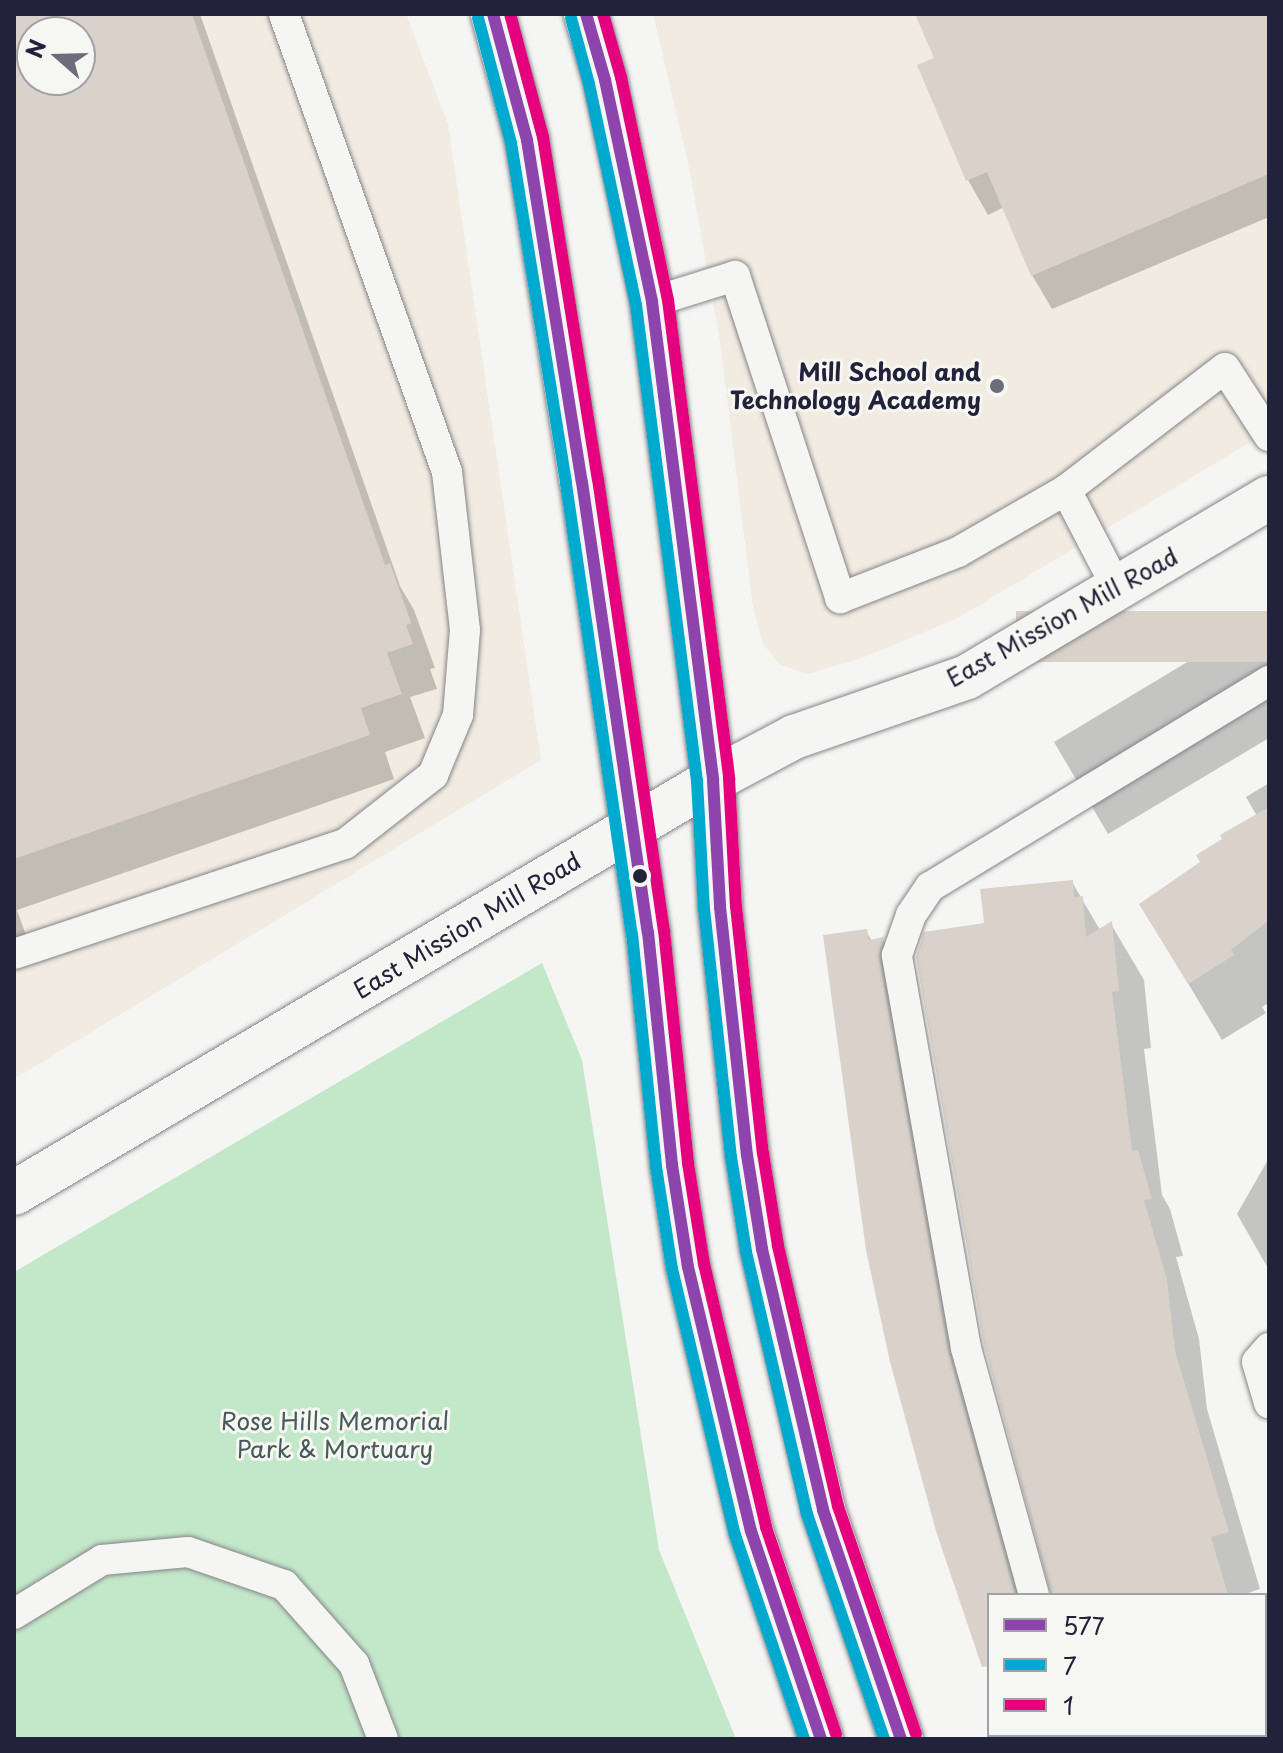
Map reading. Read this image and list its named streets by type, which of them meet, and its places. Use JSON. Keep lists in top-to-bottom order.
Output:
{
  "streets": {
    "main road": ["East Mission Mill Road"]
  },
  "parks": ["Rose Hills Memorial Park & Mortuary"],
  "places": ["Mill School and Technology Academy"],
  "lines": ["transit line 577", "transit line 1", "transit line 7"],
  "legend": ["577", "7", "1"],
  "north": "left"
}
